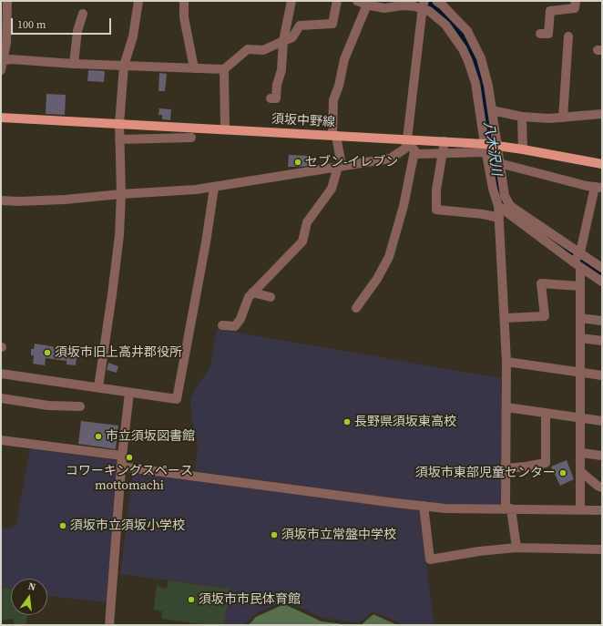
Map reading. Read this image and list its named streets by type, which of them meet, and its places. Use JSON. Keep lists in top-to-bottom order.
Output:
{
  "streets": {
    "main road": ["須坂中野線"]
  },
  "water": ["八木沢川"],
  "places": [
    "セブン-イレブン",
    "須坂市旧上高井郡役所",
    "長野県須坂東高校",
    "市立須坂図書館",
    "コワーキングスペース mottomachi",
    "須坂市東部児童センター",
    "須坂市立須坂小学校",
    "須坂市立常盤中学校",
    "須坂市市民体育館"
  ],
  "scale_bar": "100 m",
  "north": "top"
}
